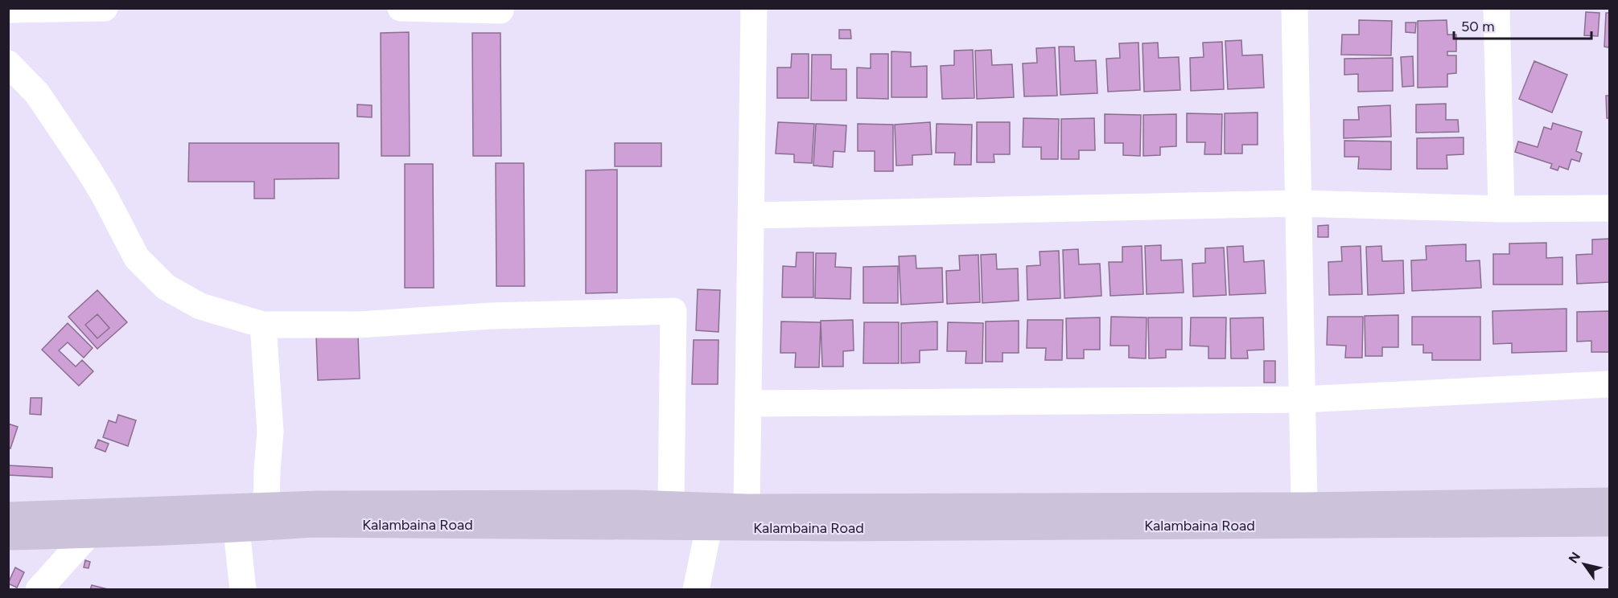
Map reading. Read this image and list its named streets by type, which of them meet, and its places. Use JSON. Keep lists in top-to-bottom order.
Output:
{
  "streets": {
    "main road": ["Kalambaina Road"]
  },
  "scale_bar": "50 m",
  "north": "top left"
}
